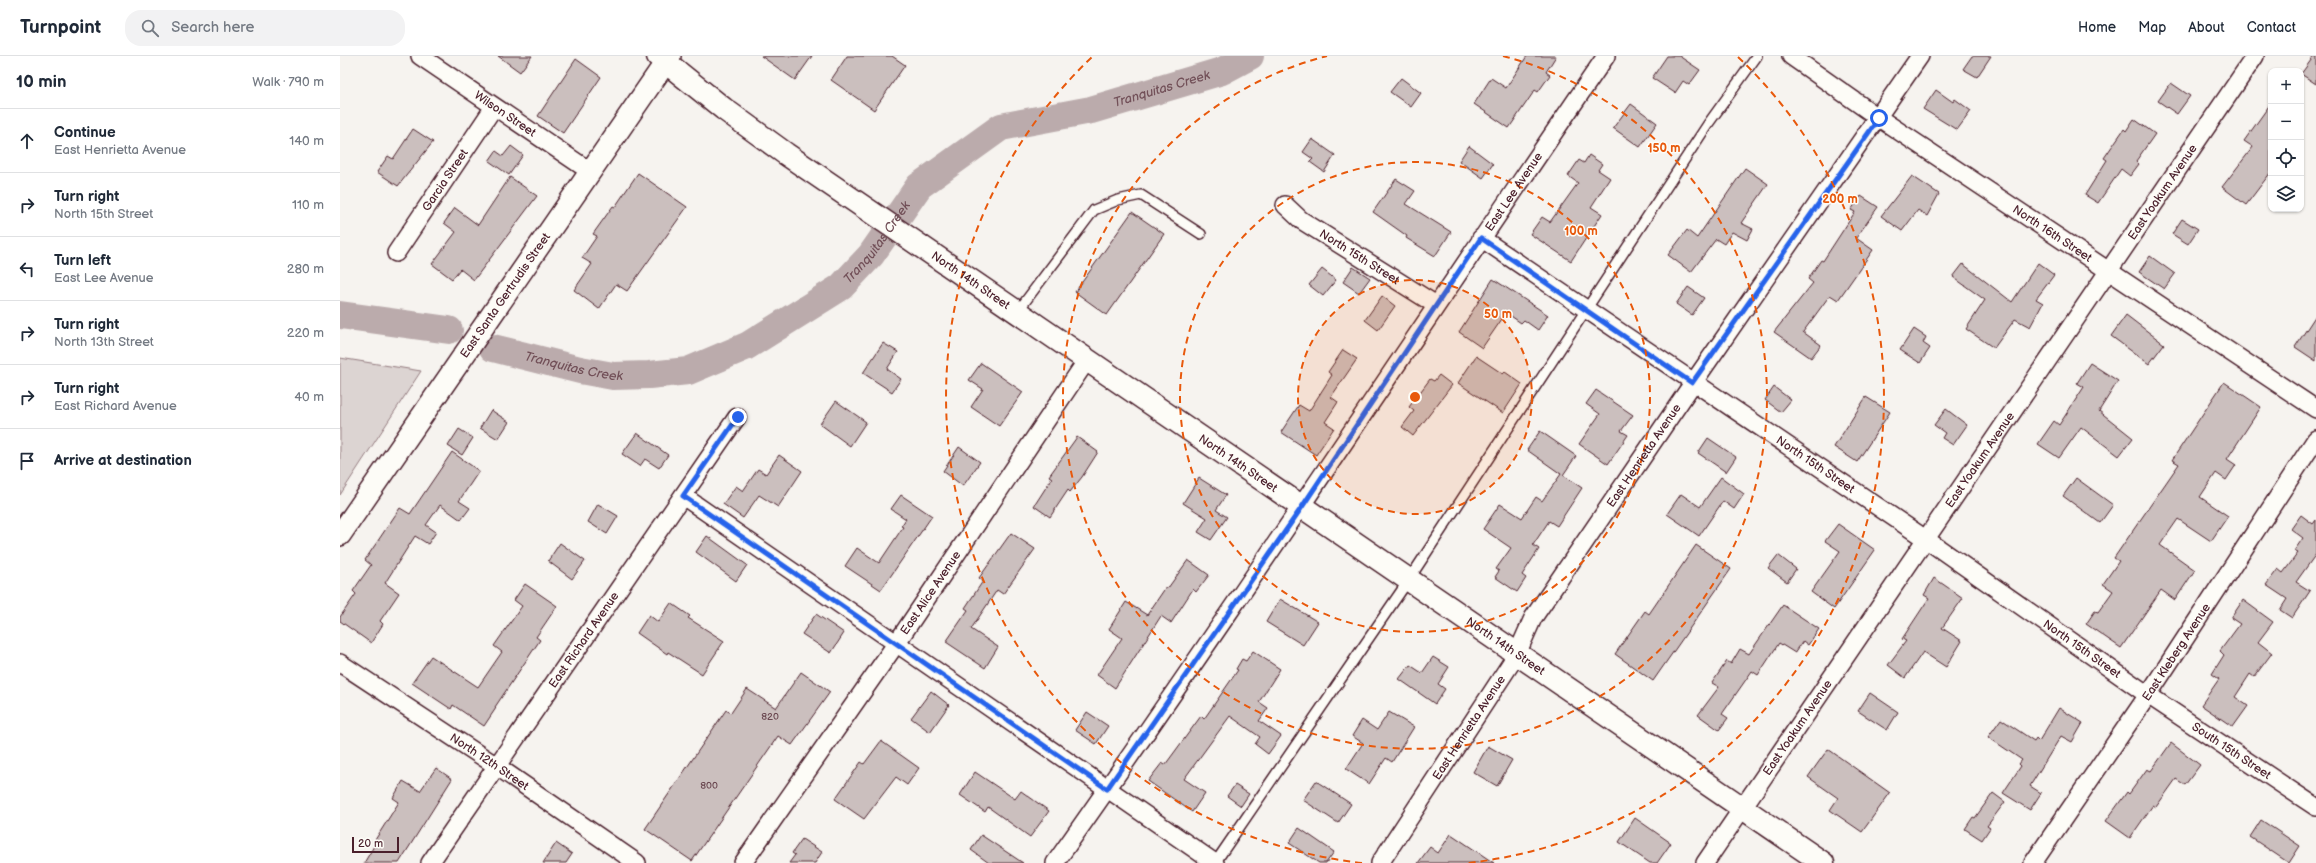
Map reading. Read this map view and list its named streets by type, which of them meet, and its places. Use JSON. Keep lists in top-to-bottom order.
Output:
{
  "streets": {
    "main road": ["North 14th Street"],
    "street": [
      "Wilson Street",
      "Garcia Street",
      "East Lee Avenue",
      "East Yoakum Avenue",
      "North 16th Street",
      "North 15th Street",
      "East Santa Gertrudis Street",
      "East Henrietta Avenue",
      "East Alice Avenue",
      "East Richard Avenue",
      "East Kleberg Avenue",
      "South 15th Street",
      "North 12th Street"
    ]
  },
  "crossings": [
    ["Wilson Street", "Garcia Street"],
    ["Wilson Street", "East Santa Gertrudis Street"],
    ["East Lee Avenue", "North 15th Street"],
    ["East Lee Avenue", "North 14th Street"],
    ["East Yoakum Avenue", "North 16th Street"],
    ["East Yoakum Avenue", "North 15th Street"],
    ["East Yoakum Avenue", "North 14th Street"],
    ["North 16th Street", "East Henrietta Avenue"],
    ["North 15th Street", "East Henrietta Avenue"],
    ["North 15th Street", "East Kleberg Avenue"],
    ["North 15th Street", "South 15th Street"],
    ["North 14th Street", "East Santa Gertrudis Street"],
    ["North 14th Street", "East Henrietta Avenue"],
    ["North 14th Street", "East Alice Avenue"],
    ["East Richard Avenue", "North 12th Street"],
    ["East Kleberg Avenue", "South 15th Street"]
  ],
  "water": ["Tranquitas Creek"],
  "house_numbers": ["820", "800"],
  "scale_bar": "20 m",
  "page": {
    "header": "Turnpoint",
    "search": "Search here",
    "nav": [
      "Home",
      "Map",
      "About",
      "Contact"
    ],
    "heading": ["10 min", "Walk · 790 m"],
    "map_buttons": ["+", "−"],
    "list": [
      ["Continue", "East Henrietta Avenue", "140 m"],
      ["Turn right", "North 15th Street", "110 m"],
      ["Turn left", "East Lee Avenue", "280 m"],
      ["Turn right", "North 13th Street", "220 m"],
      ["Turn right", "East Richard Avenue", "40 m"],
      "Arrive at destination"
    ],
    "scale": "20 m"
  },
  "rings": [
    "150 m",
    "200 m",
    "100 m",
    "50 m"
  ]
}
